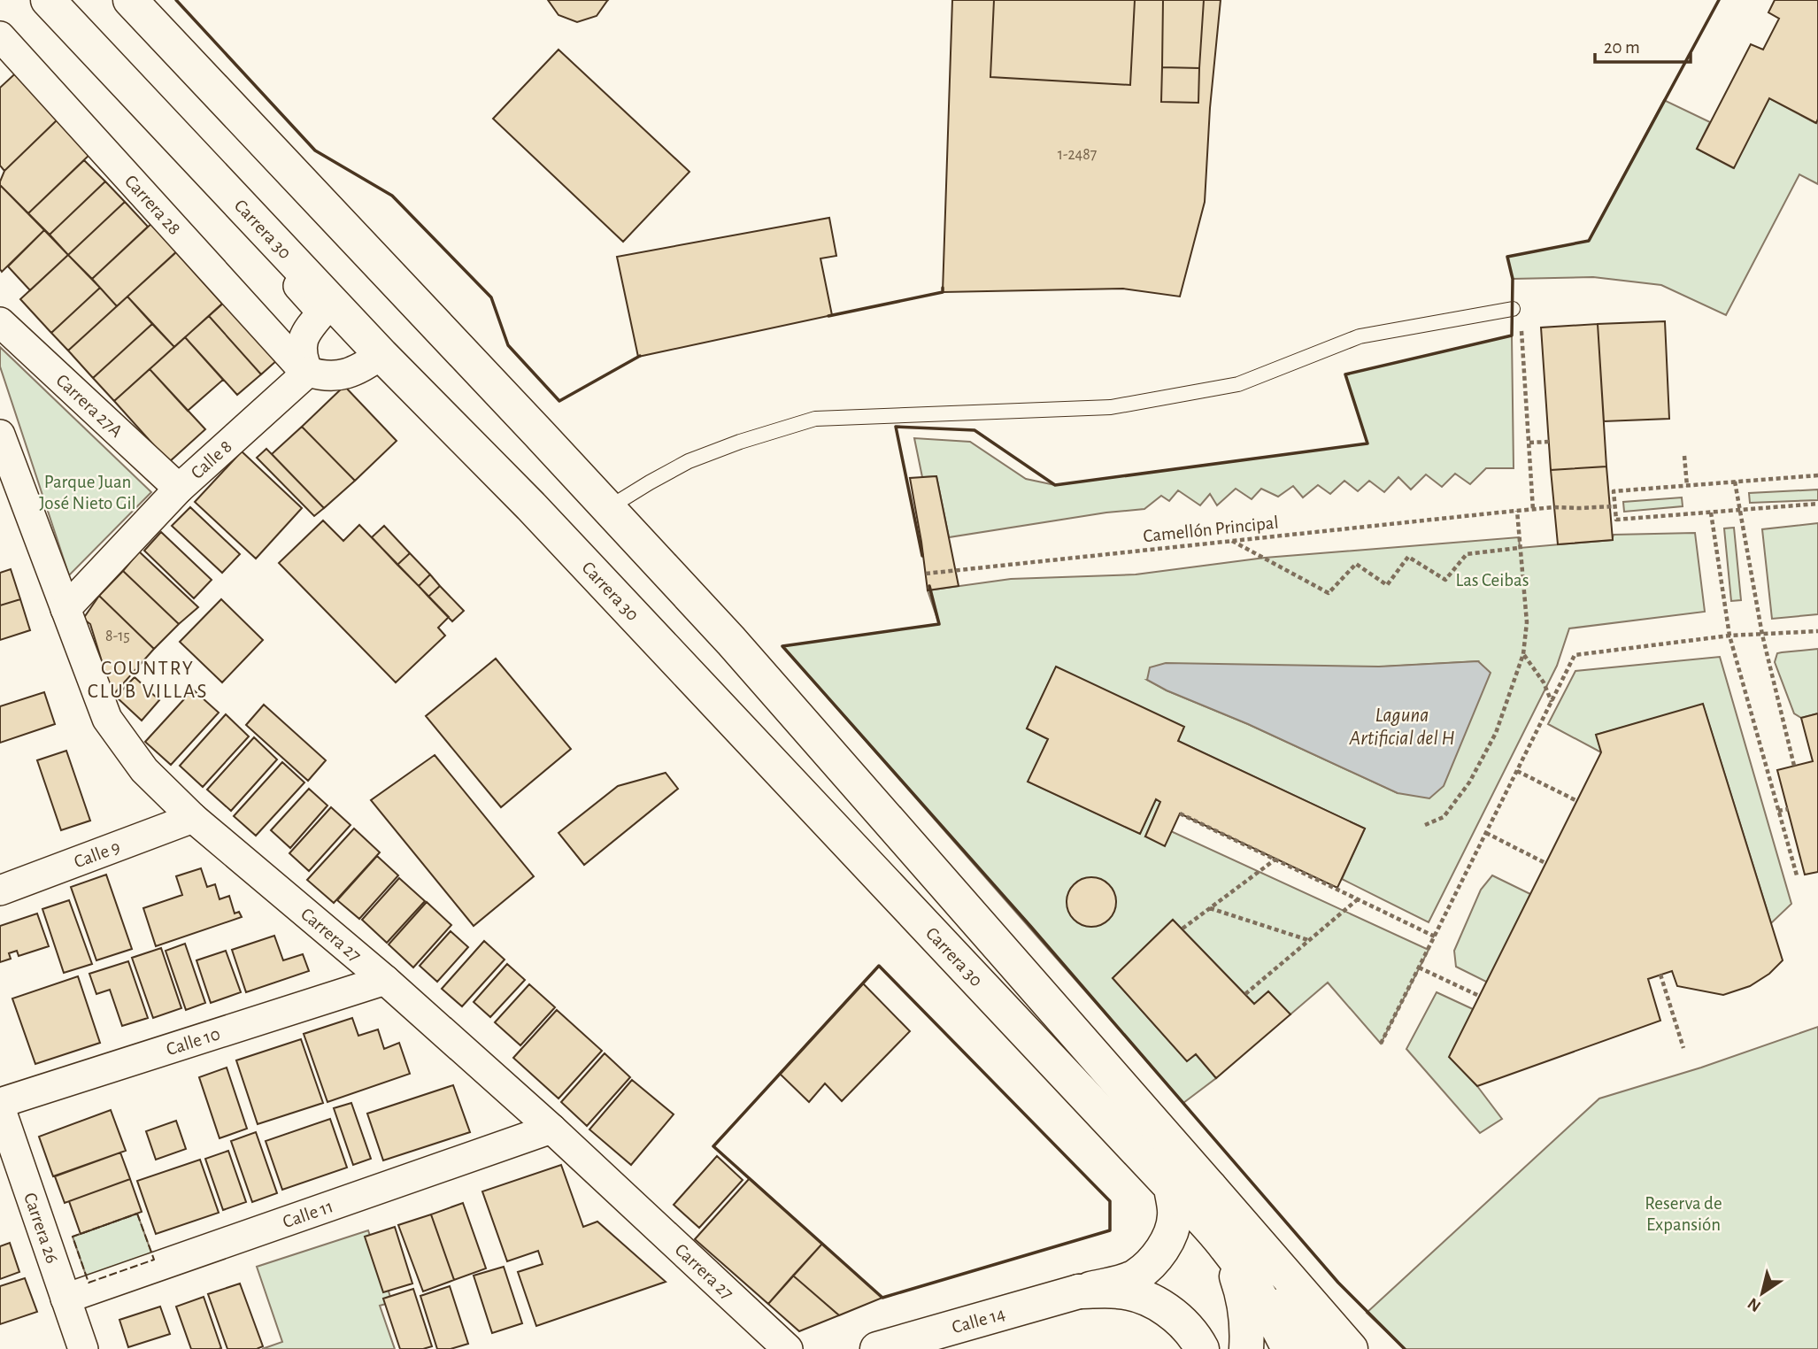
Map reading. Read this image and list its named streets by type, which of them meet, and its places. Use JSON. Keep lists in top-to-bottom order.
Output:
{
  "streets": {
    "main road": ["Carrera 30", "Calle 14"],
    "street": [
      "Carrera 28",
      "Carrera 27A",
      "Calle 8",
      "Calle 9",
      "Carrera 27",
      "Calle 10",
      "Calle 11",
      "Carrera 26"
    ],
    "path": ["Camellón Principal"]
  },
  "crossings": [
    ["Carrera 28", "Calle 8"],
    ["Carrera 27A", "Calle 8"],
    ["Calle 8", "Carrera 27"],
    ["Calle 9", "Carrera 27"],
    ["Carrera 27", "Calle 10"],
    ["Carrera 27", "Calle 11"],
    ["Calle 10", "Carrera 26"],
    ["Calle 11", "Carrera 26"]
  ],
  "districts": ["COUNTRY CLUB VILLAS"],
  "water": ["Laguna Artificial del H"],
  "parks": ["Parque Juan José Nieto Gil", "Las Ceibas", "Reserva de Expansión"],
  "house_numbers": ["1-2487", "8-15"],
  "scale_bar": "20 m",
  "north": "bottom left"
}
